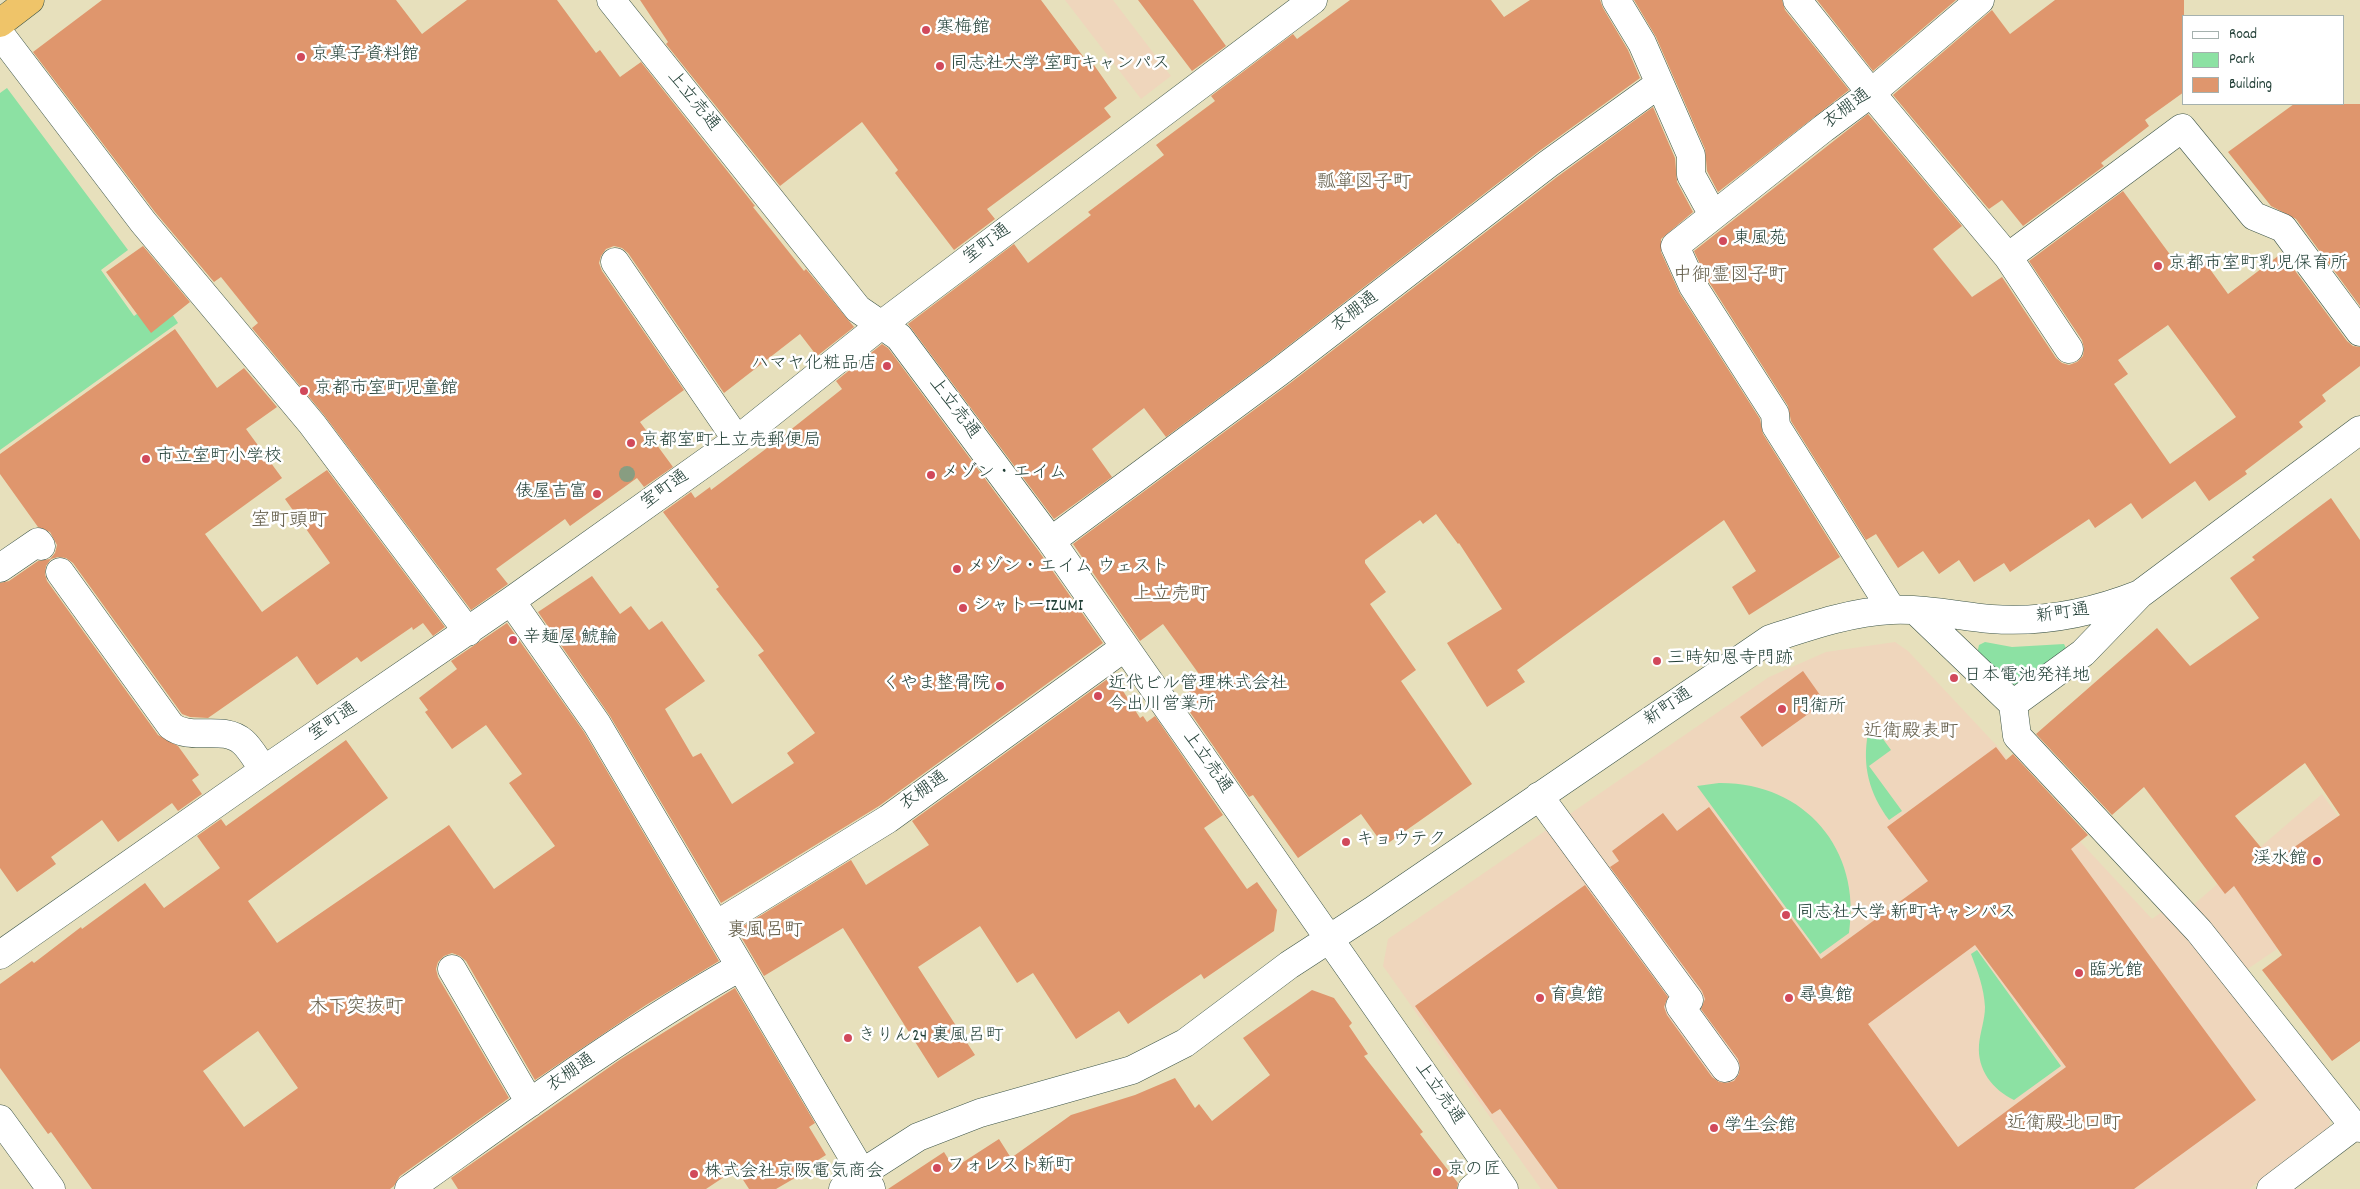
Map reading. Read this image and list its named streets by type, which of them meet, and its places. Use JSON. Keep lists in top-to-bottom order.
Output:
{
  "streets": {
    "street": [
      "上立売通",
      "衣棚通",
      "室町通",
      "新町通"
    ]
  },
  "crossings": [
    ["上立売通", "衣棚通"],
    ["上立売通", "室町通"],
    ["上立売通", "新町通"],
    ["衣棚通", "新町通"]
  ],
  "districts": [
    "瓢箪図子町",
    "中御霊図子町",
    "室町頭町",
    "上立売町",
    "近衛殿表町",
    "裏風呂町",
    "木下突抜町",
    "近衛殿北口町"
  ],
  "places": [
    "寒梅館",
    "京菓子資料館",
    "同志社大学 室町キャンパス",
    "東風苑",
    "京都市室町乳児保育所",
    "ハマヤ化粧品店",
    "京都市室町児童館",
    "京都室町上立売郵便局",
    "市立室町小学校",
    "メゾン・エイム",
    "俵屋吉富",
    "メゾン・エイム ウェスト",
    "シャトーIZUMI",
    "辛麺屋 鯱輪",
    "三時知恩寺門跡",
    "日本電池発祥地",
    "くやま整骨院",
    "近代ビル管理株式会社 今出川営業所",
    "門衛所",
    "キョウテク",
    "渓水館",
    "同志社大学 新町キャンパス",
    "臨光館",
    "育真館",
    "尋真館",
    "きりん24 裏風呂町",
    "学生会館",
    "フォレスト新町",
    "京の匠",
    "株式会社京阪電気商会"
  ],
  "legend": ["Road", "Park", "Building"]
}
